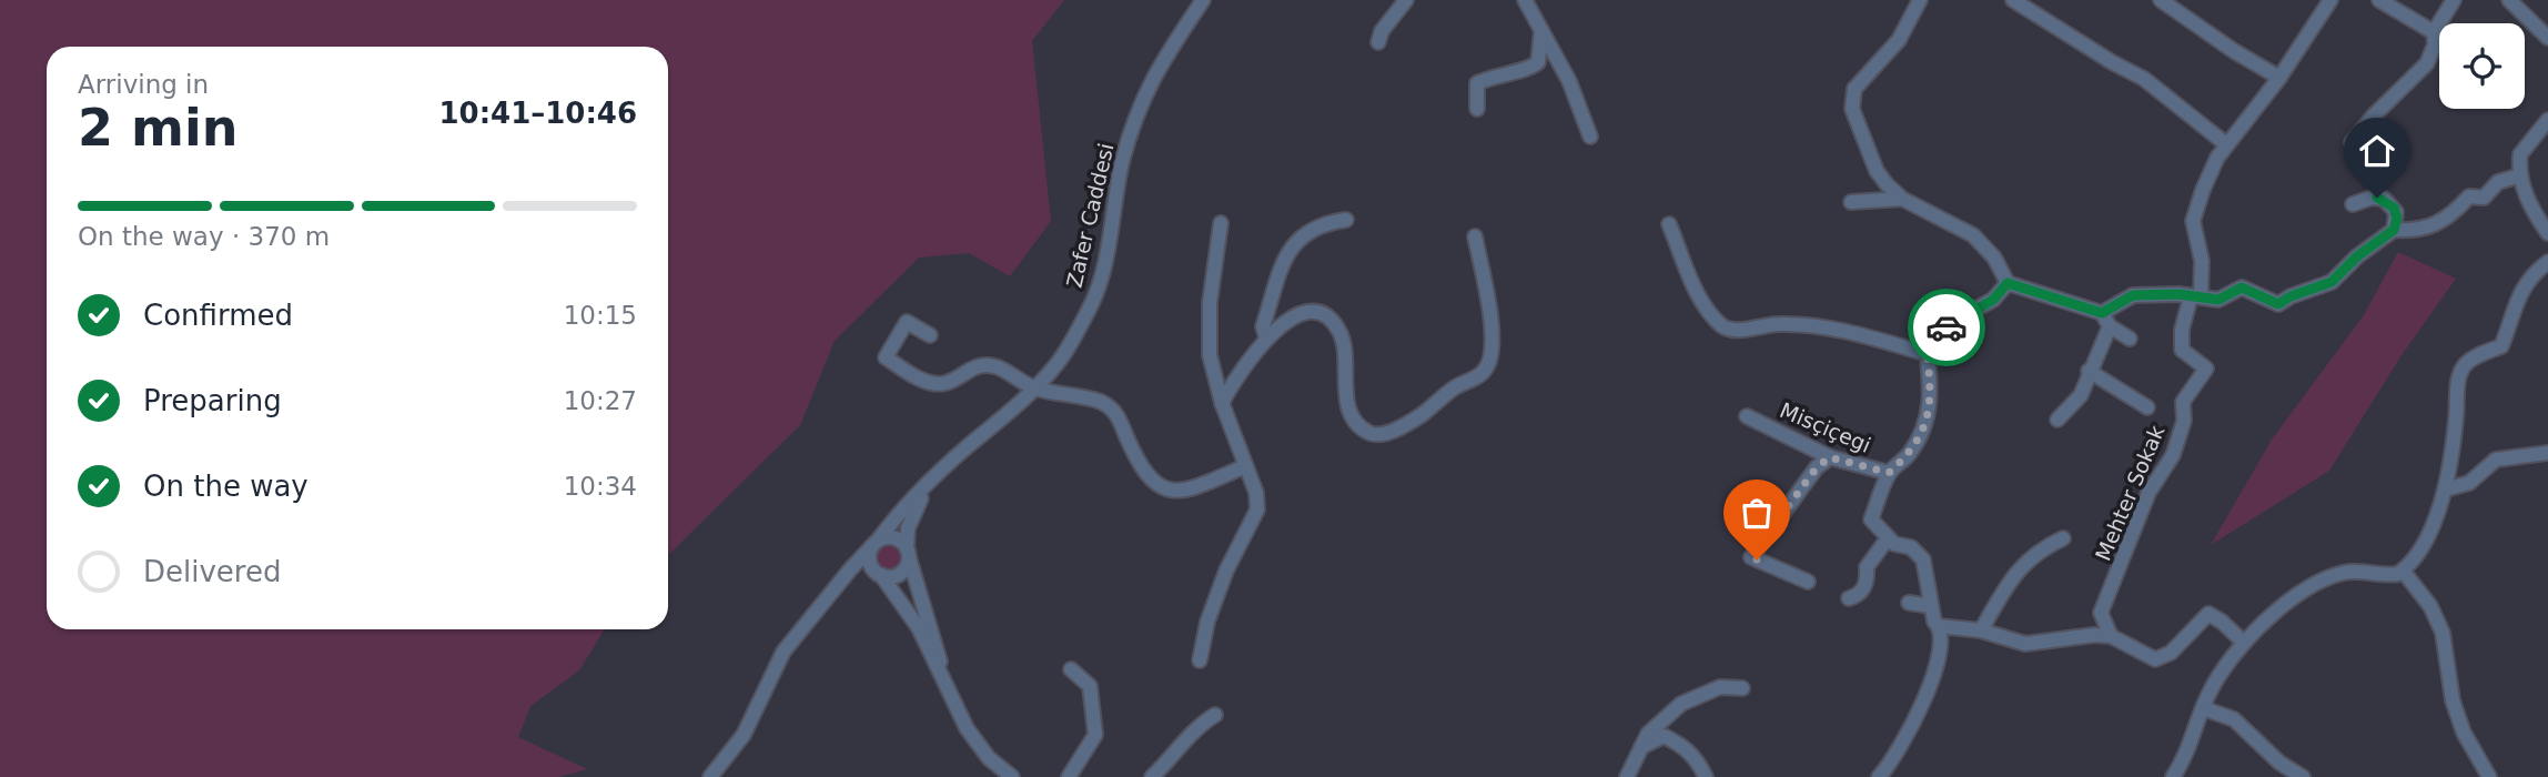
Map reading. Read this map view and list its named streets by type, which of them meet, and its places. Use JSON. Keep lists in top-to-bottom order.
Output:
{
  "streets": {
    "street": ["Zafer Caddesi", "Misçiçegi", "Mehter Sokak"]
  },
  "page": {
    "heading": ["2 min", "Arriving in", "10:41–10:46"],
    "bar": "On the way · 370 m",
    "list": [
      ["Confirmed", "10:15"],
      ["Preparing", "10:27"],
      ["On the way", "10:34"],
      "Delivered"
    ]
  }
}
